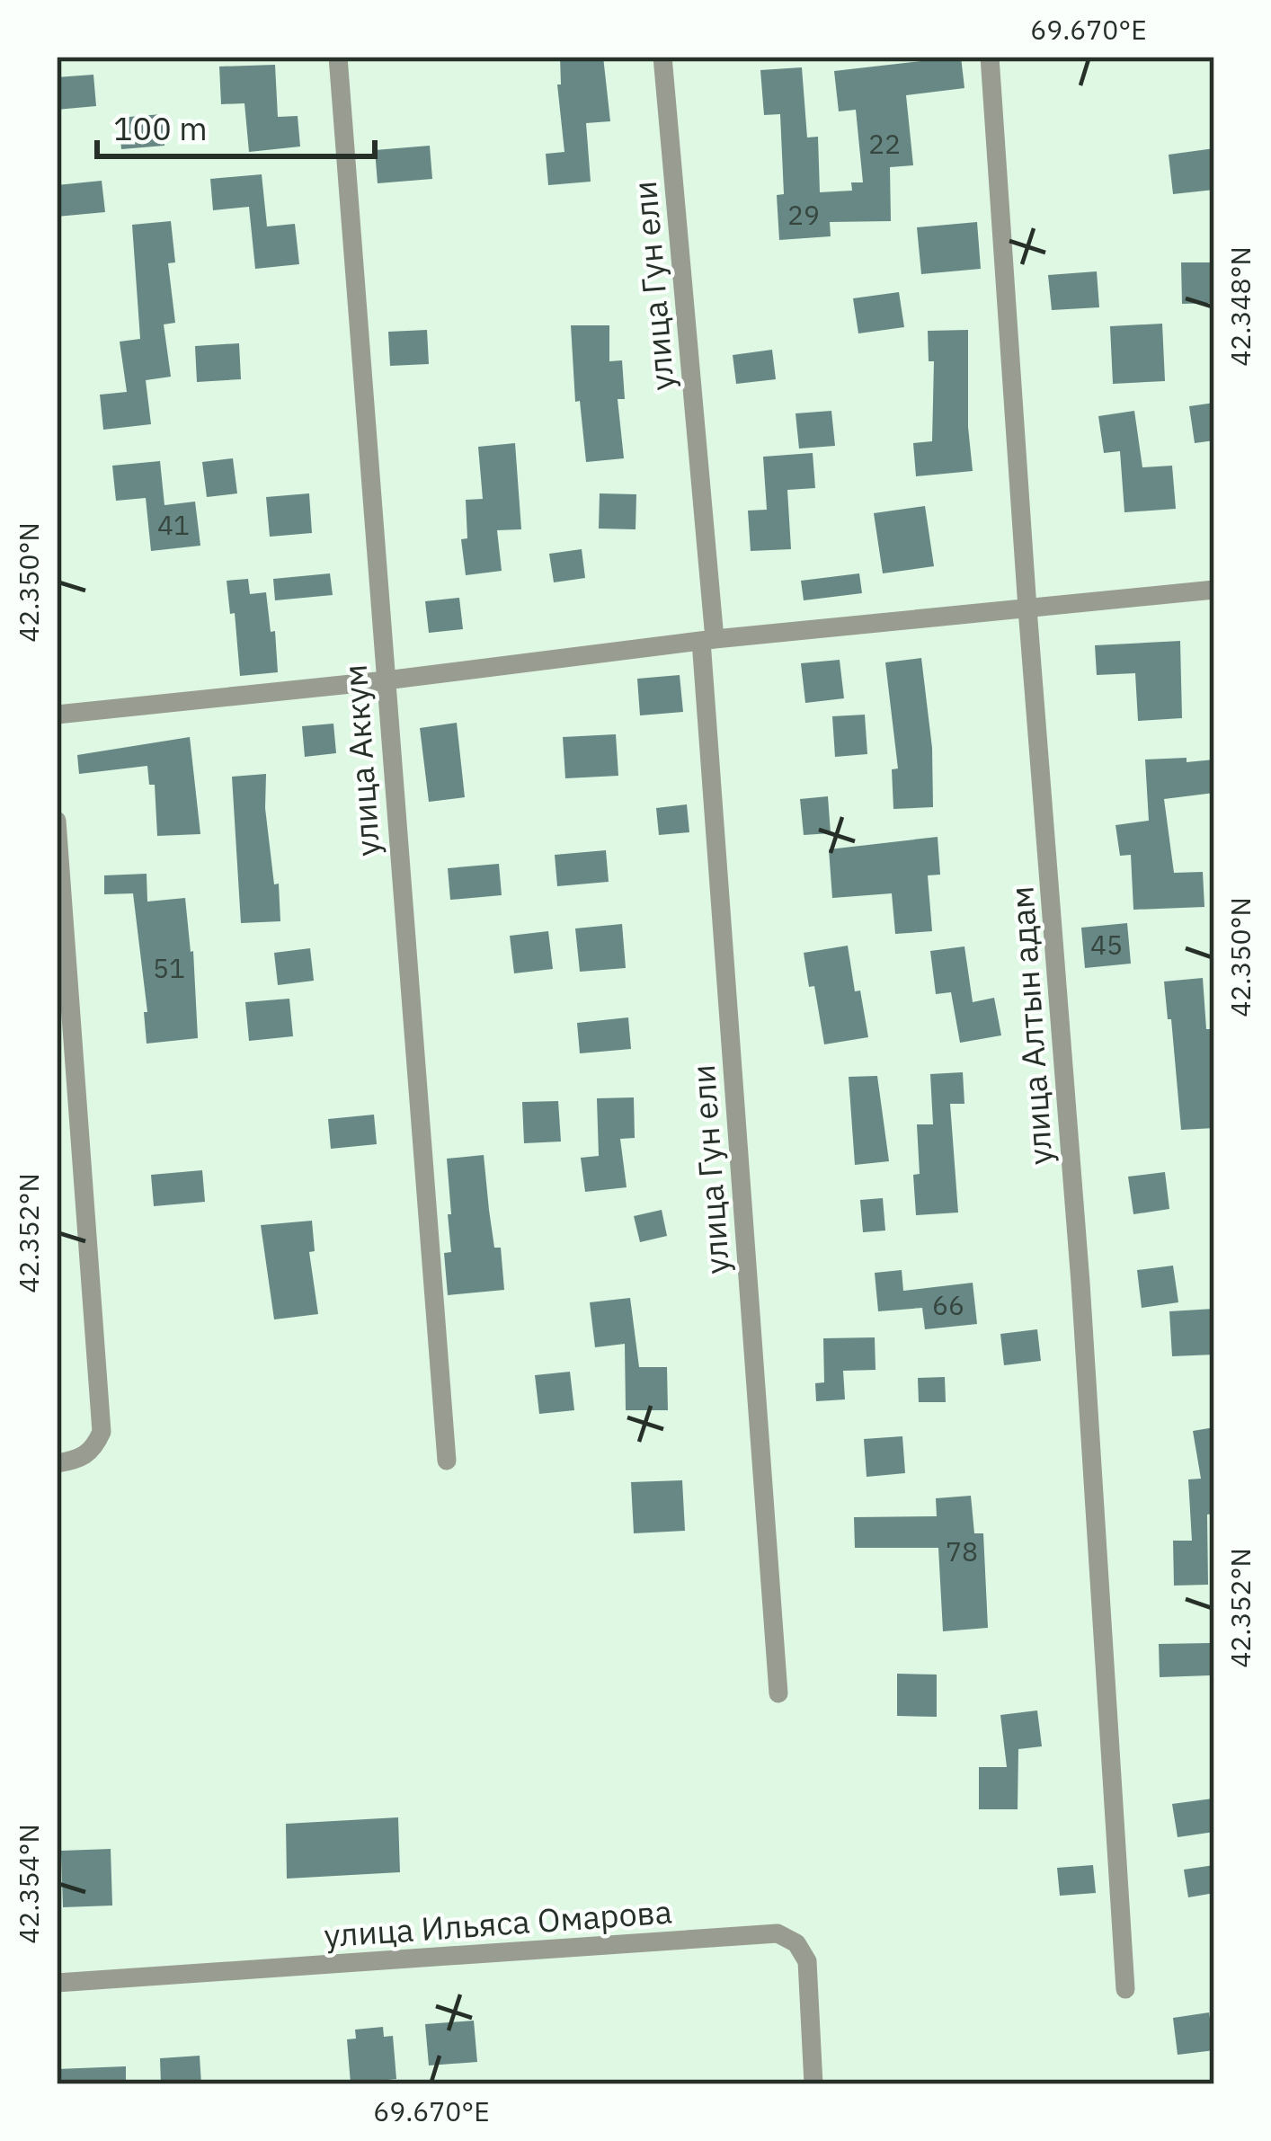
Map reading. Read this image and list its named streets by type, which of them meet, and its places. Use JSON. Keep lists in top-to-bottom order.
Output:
{
  "streets": {
    "street": [
      "улица Гун ели",
      "улица Аккум",
      "улица Алтын адам",
      "улица Ильяса Омарова"
    ]
  },
  "house_numbers": [
    "22",
    "29",
    "41",
    "45",
    "51",
    "66",
    "78"
  ],
  "scale_bar": "100 m",
  "coordinates": [
    "69.670°E",
    "42.348°N",
    "42.350°N",
    "42.352°N",
    "42.354°N"
  ]
}
